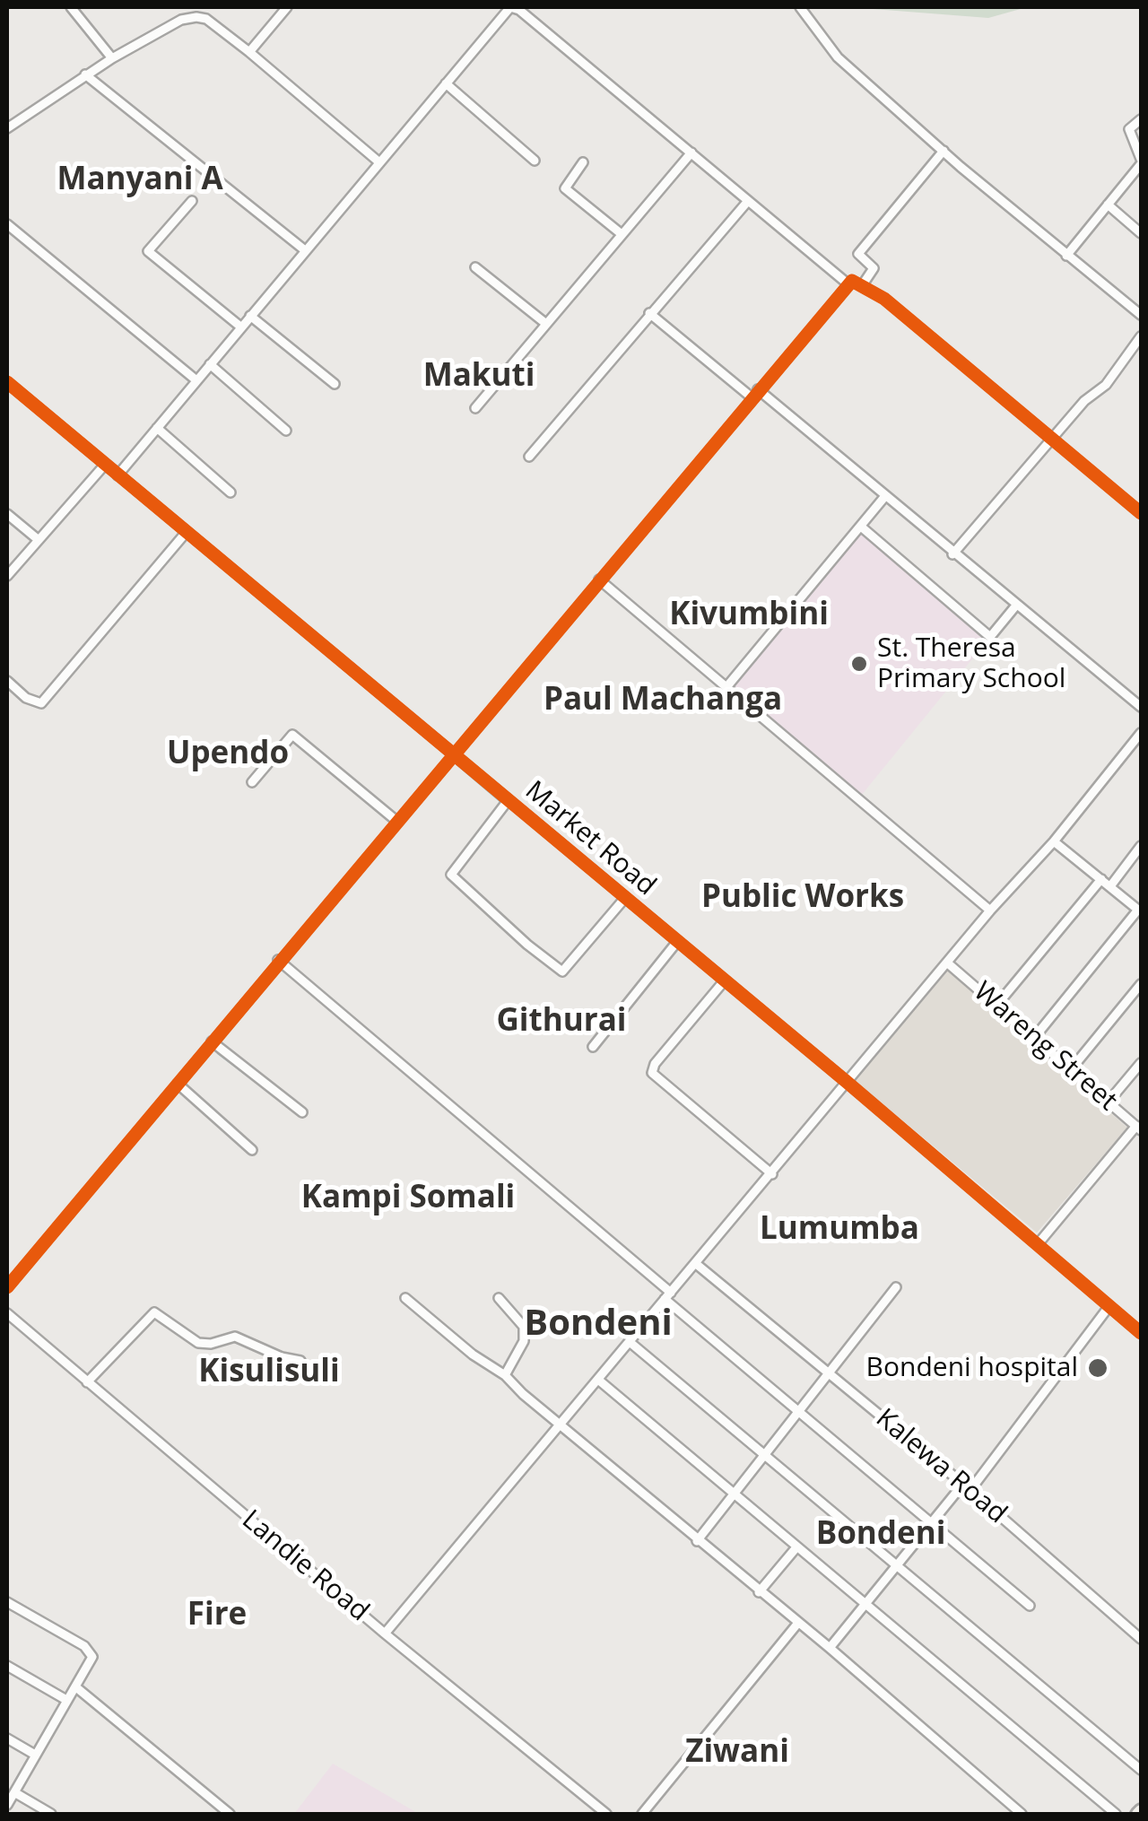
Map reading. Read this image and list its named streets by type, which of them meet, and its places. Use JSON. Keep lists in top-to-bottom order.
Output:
{
  "streets": {
    "street": [
      "Market Road",
      "Wareng Street",
      "Kalewa Road",
      "Landie Road"
    ]
  },
  "districts": [
    "Manyani A",
    "Makuti",
    "Kivumbini",
    "Paul Machanga",
    "Upendo",
    "Public Works",
    "Githurai",
    "Kampi Somali",
    "Lumumba",
    "Bondeni",
    "Kisulisuli",
    "Bondeni",
    "Fire",
    "Ziwani"
  ],
  "places": ["St. Theresa Primary School", "Bondeni hospital"]
}
